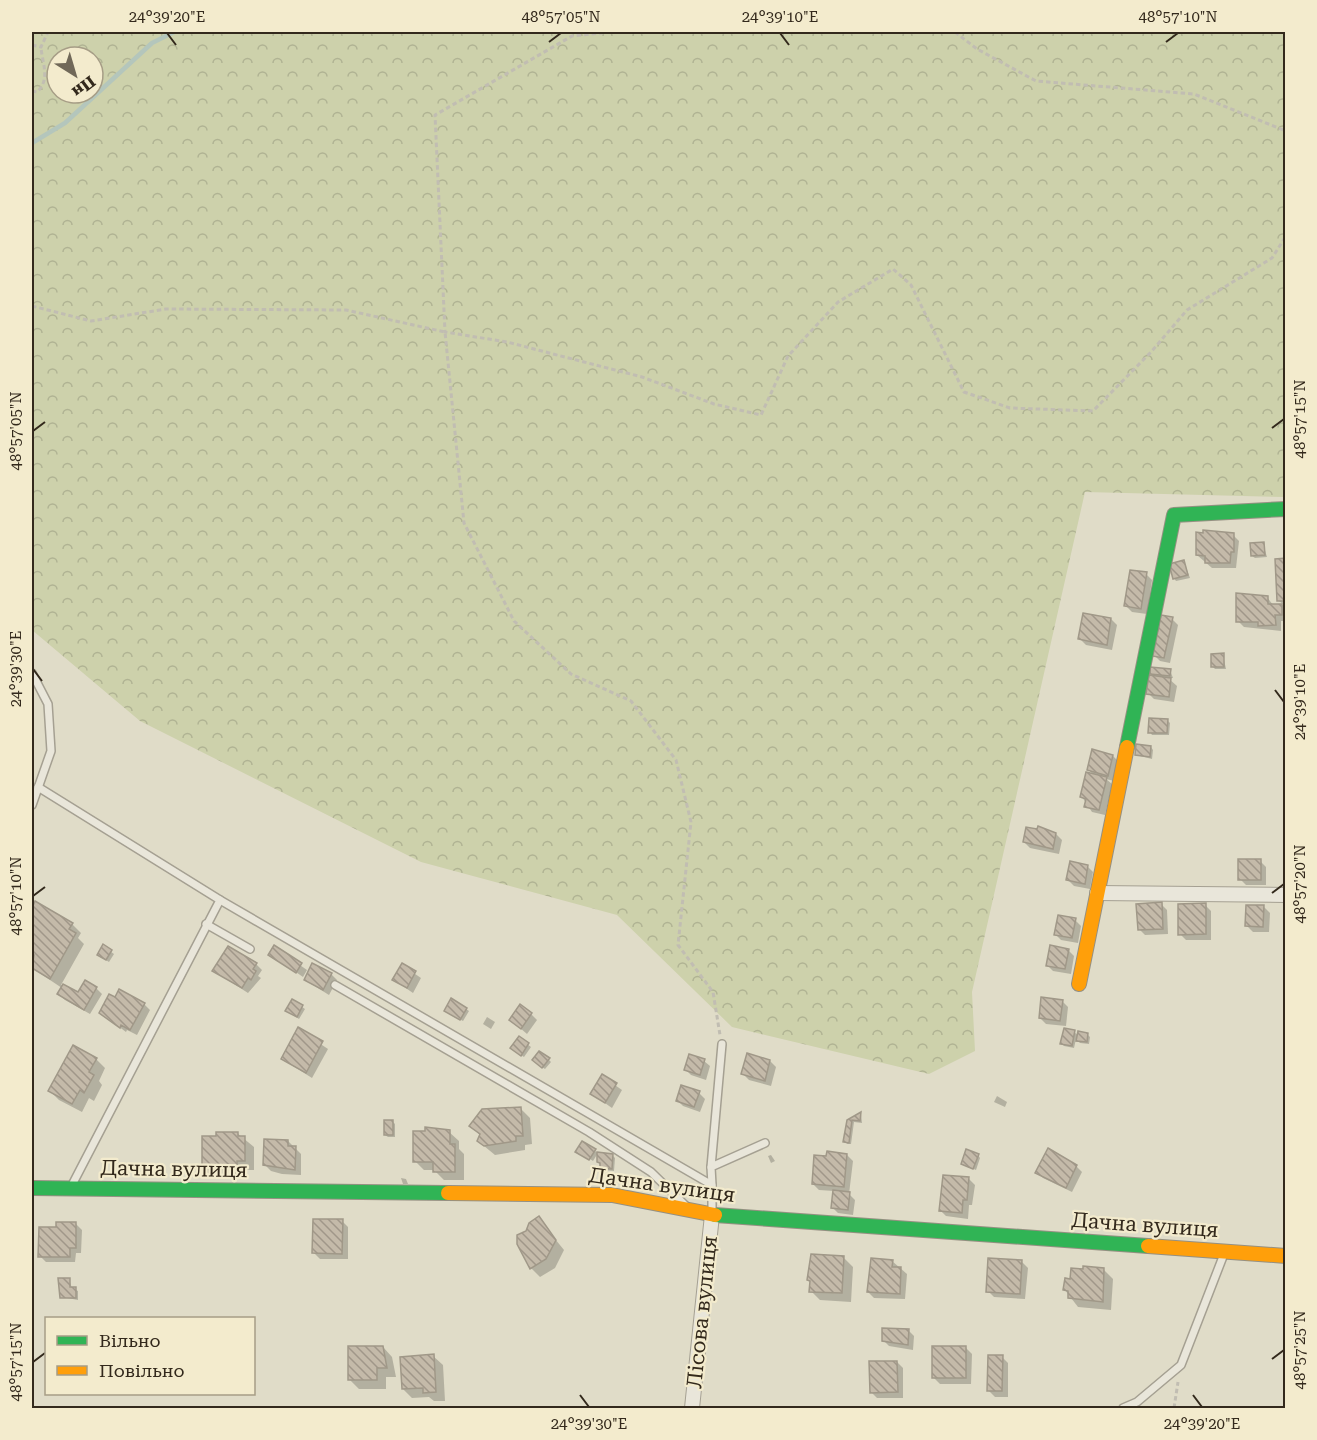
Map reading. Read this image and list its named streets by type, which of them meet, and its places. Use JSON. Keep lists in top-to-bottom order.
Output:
{
  "streets": {
    "street": ["Дачна вулиця", "Лісова вулиця"]
  },
  "crossings": [
    ["Дачна вулиця", "Лісова вулиця"]
  ],
  "legend": ["Вільно", "Повільно"],
  "north": "bottom right",
  "coordinates": [
    "24°39'20\"E",
    "48°57'05\"N",
    "24°39'10\"E",
    "48°57'10\"N",
    "48°57'15\"N",
    "24°39'30\"E",
    "48°57'20\"N",
    "48°57'25\"N"
  ]
}
